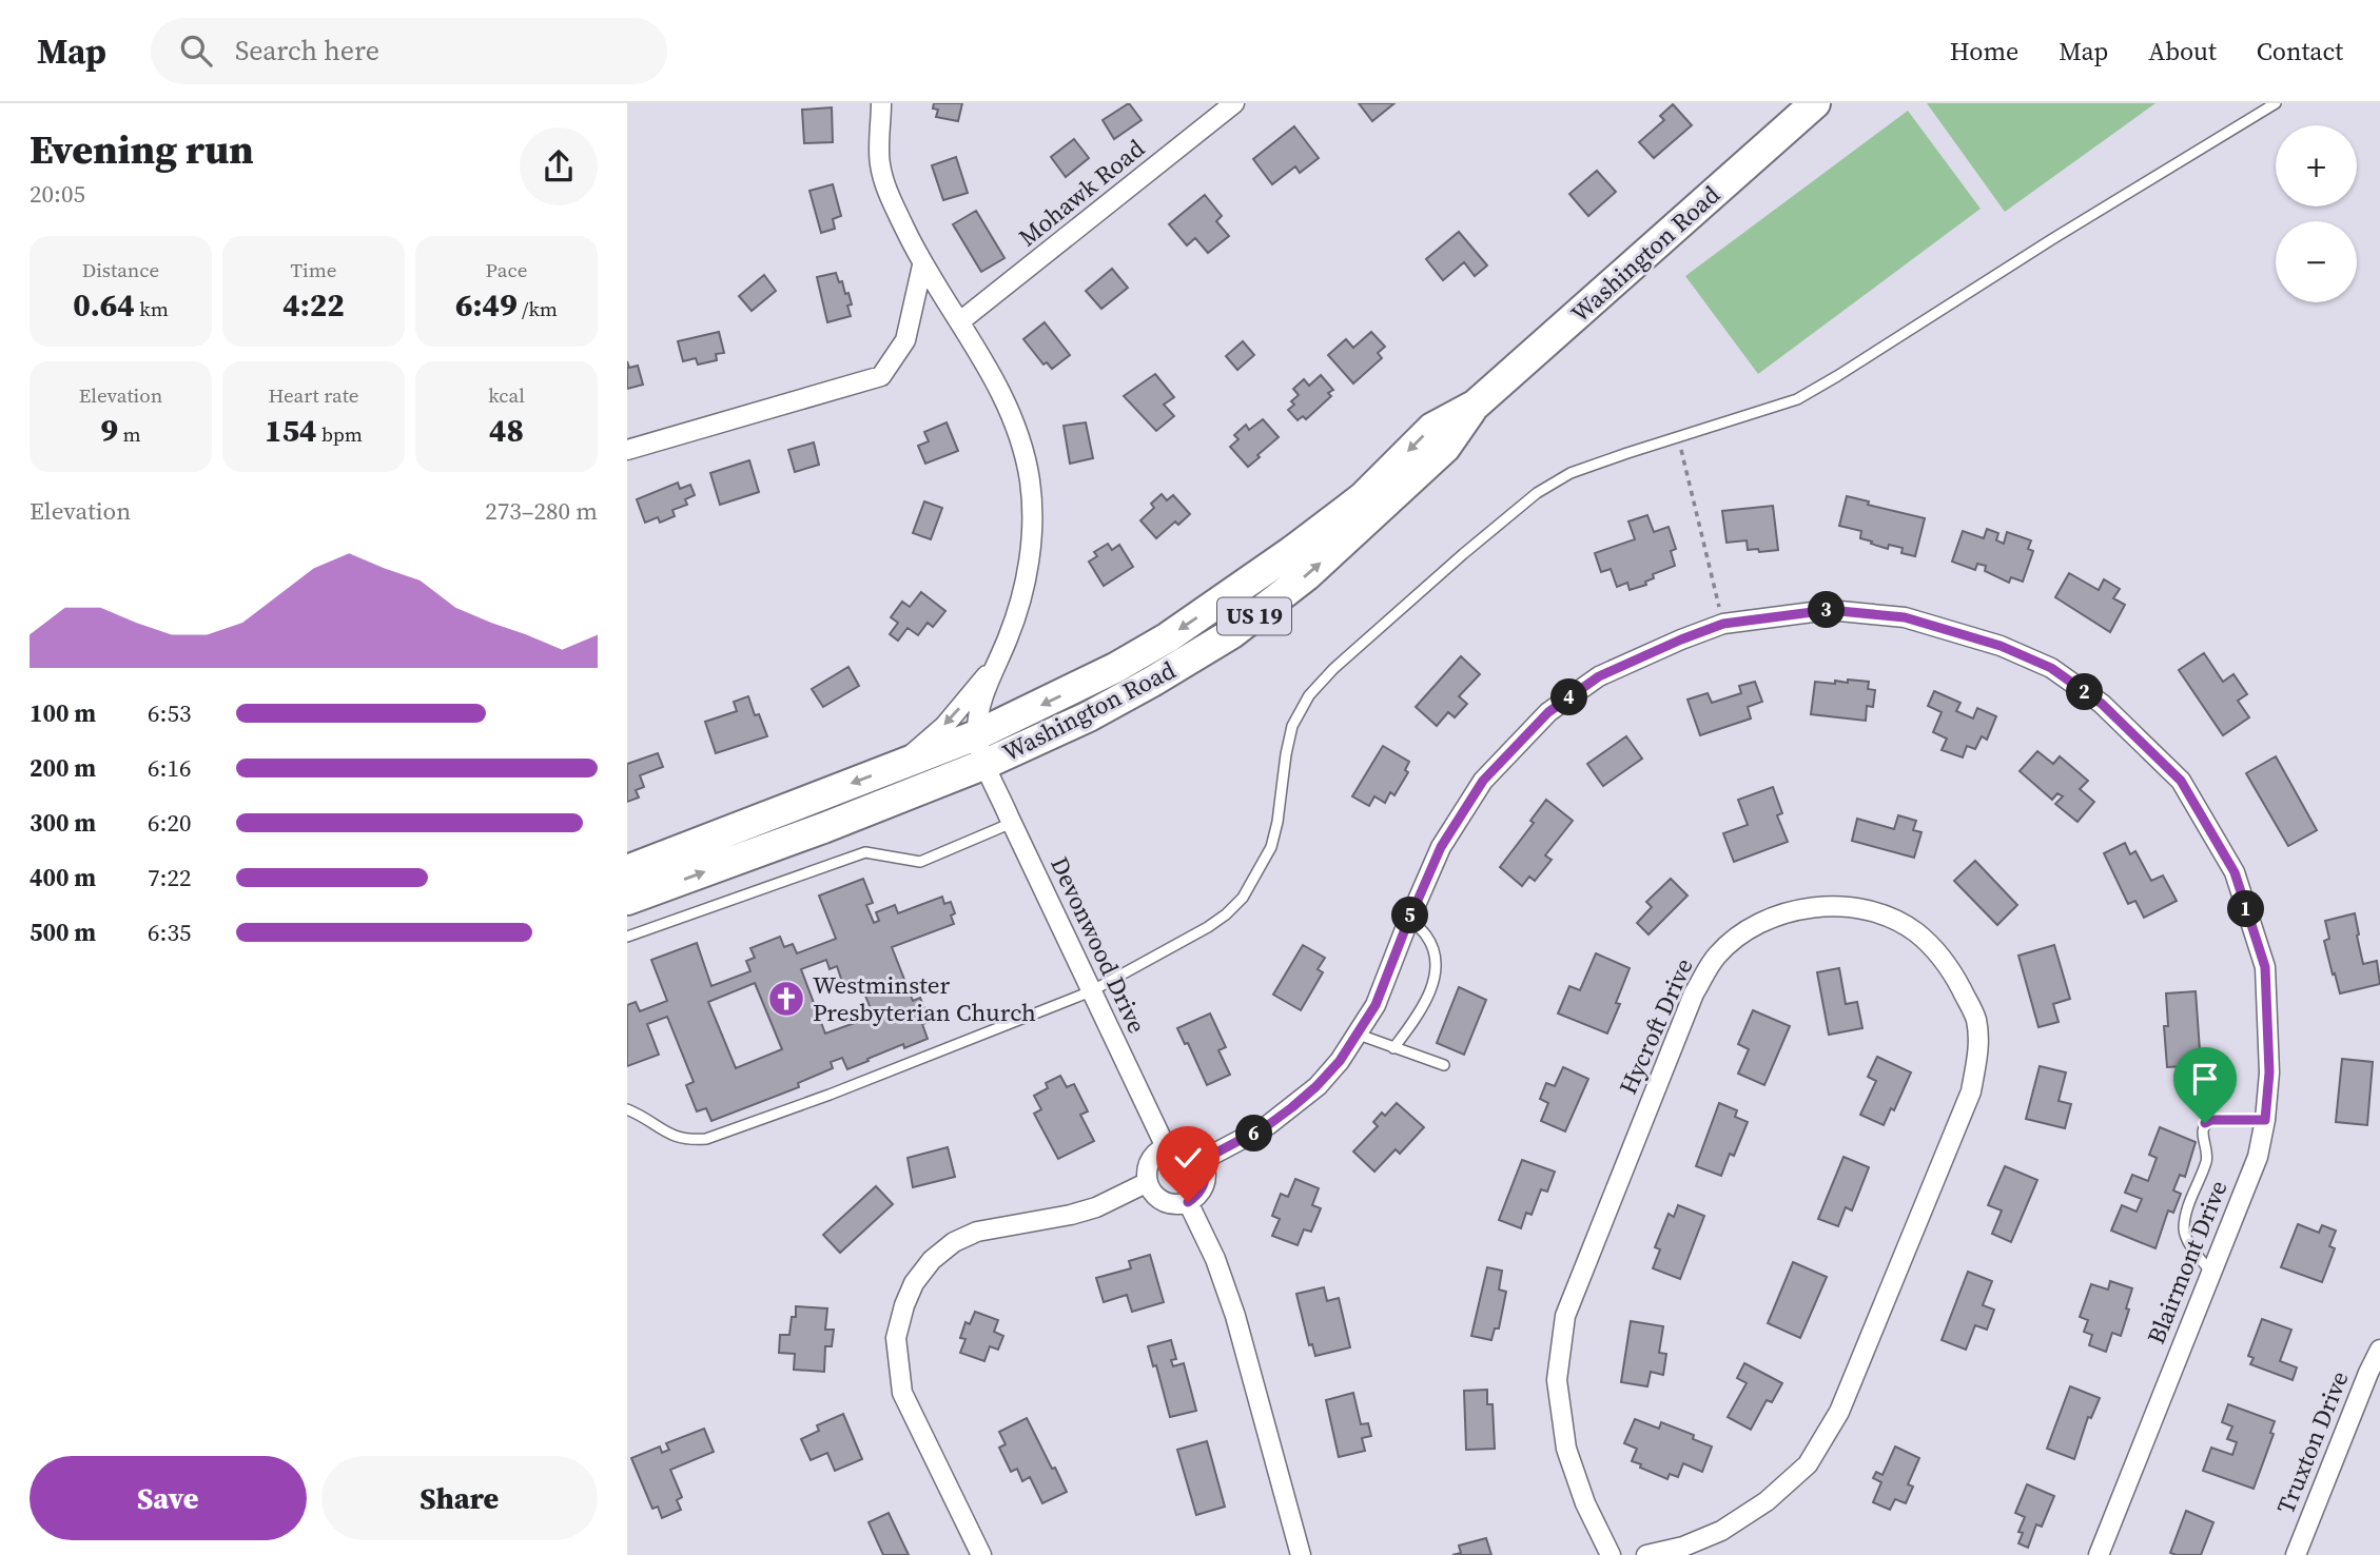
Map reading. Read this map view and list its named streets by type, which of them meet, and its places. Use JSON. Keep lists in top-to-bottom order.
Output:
{
  "streets": {
    "main road": ["Washington Road", "US 19"],
    "street": [
      "Mohawk Road",
      "Devonwood Drive",
      "Hycroft Drive",
      "Blairmont Drive",
      "Truxton Drive"
    ]
  },
  "crossings": [
    ["Washington Road", "Devonwood Drive"],
    ["Devonwood Drive", "Blairmont Drive"]
  ],
  "places": {
    "church": ["Westminster Presbyterian Church"]
  },
  "page": {
    "header": "Map",
    "search": "Search here",
    "nav": [
      "Home",
      "Map",
      "About",
      "Contact"
    ],
    "heading": ["Evening run", "20:05"],
    "map_buttons": ["+", "−"],
    "stats": [
      ["Distance", "0.64 km"],
      ["Time", "4:22"],
      ["Pace", "6:49 /km"],
      ["Elevation", "9 m"],
      ["Heart rate", "154 bpm"],
      ["kcal", "48"]
    ],
    "chart": ["Elevation", "273–280 m"],
    "pins": [
      "3",
      "2",
      "4",
      "1",
      "5",
      "6"
    ],
    "list": [
      {
        "name": "100 m",
        "note": "6:53"
      },
      {
        "name": "200 m",
        "note": "6:16"
      },
      {
        "name": "300 m",
        "note": "6:20"
      },
      {
        "name": "400 m",
        "note": "7:22"
      },
      {
        "name": "500 m",
        "note": "6:35"
      }
    ],
    "buttons": ["Save", "Share"]
  }
}
